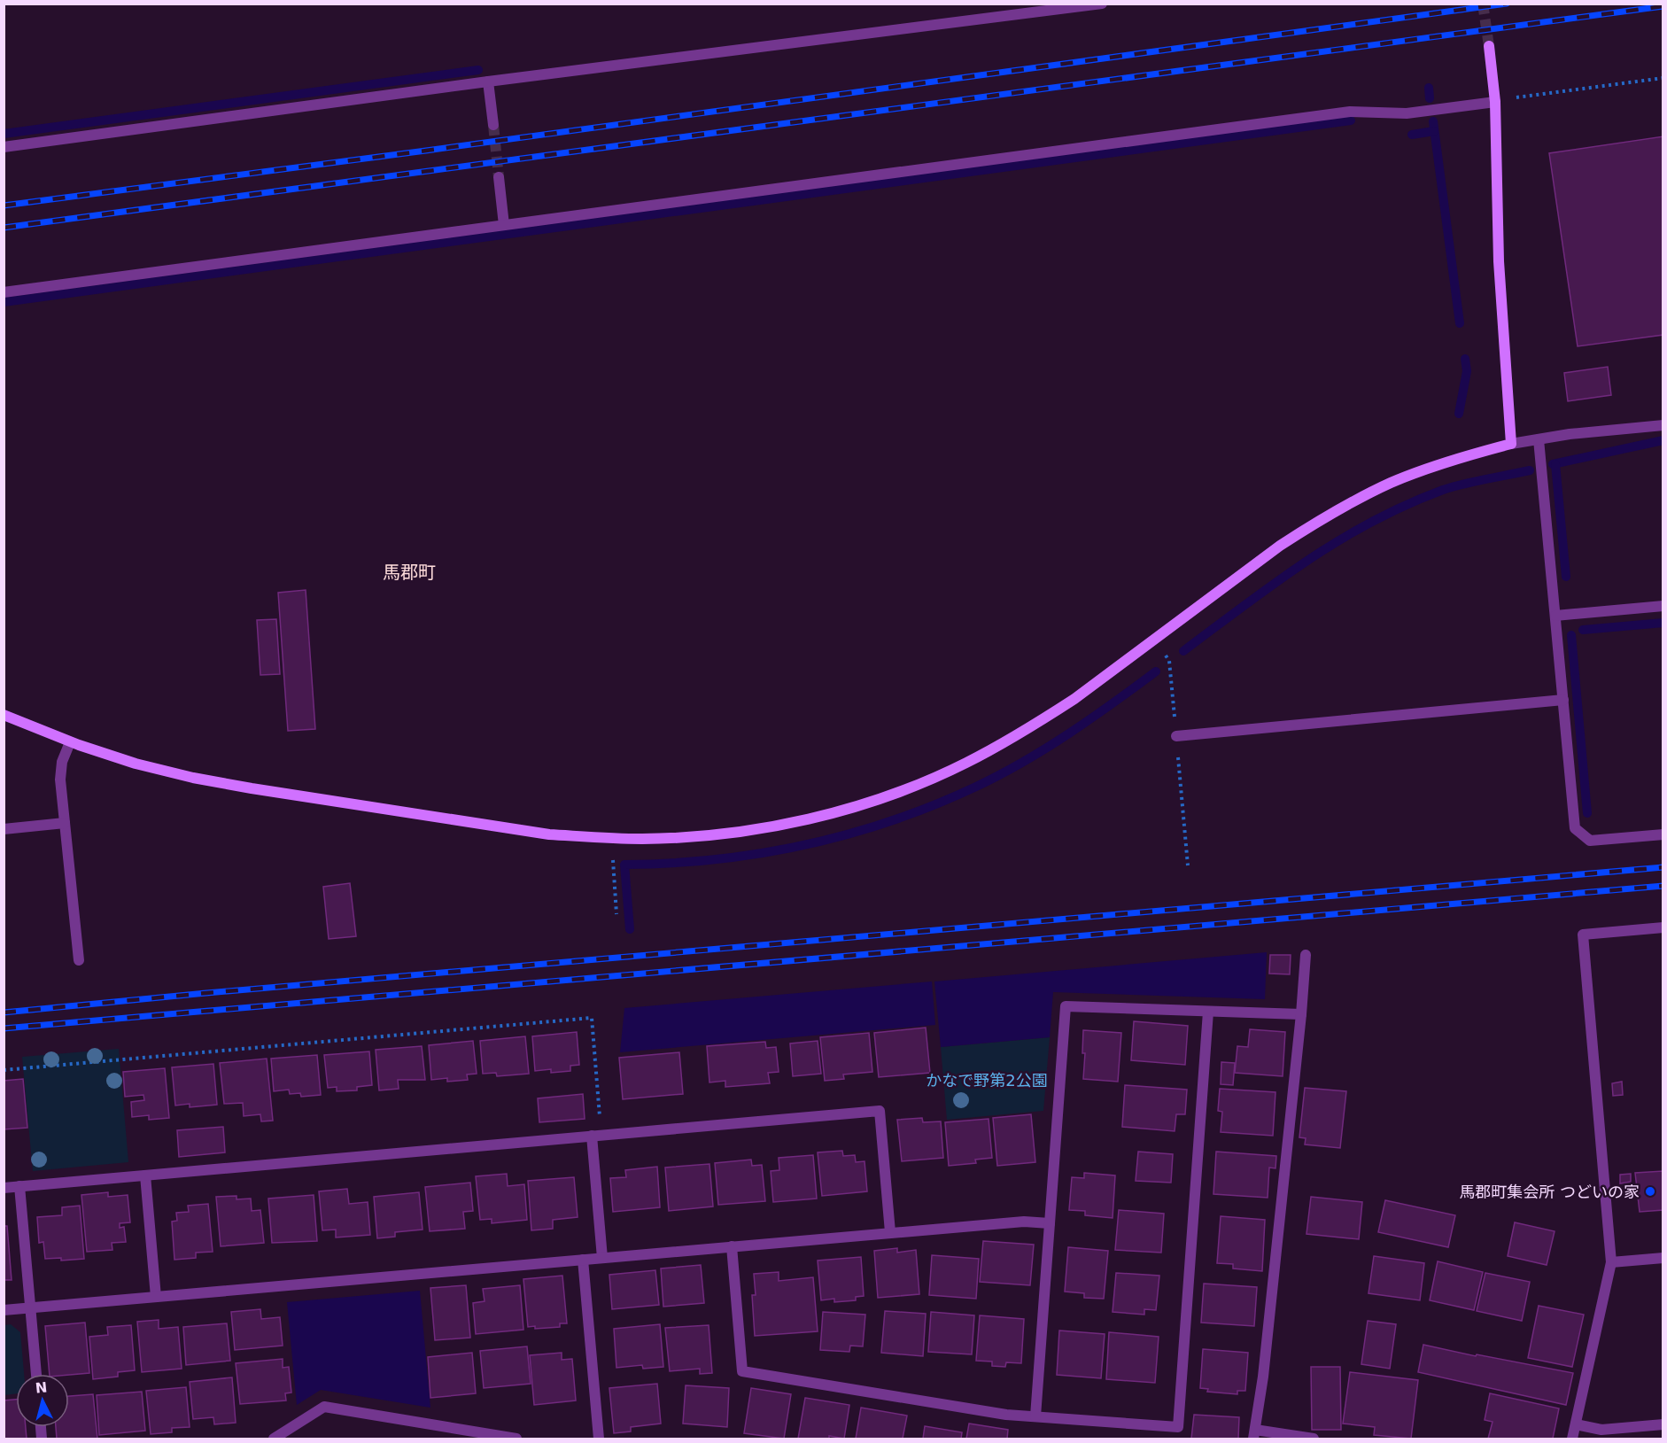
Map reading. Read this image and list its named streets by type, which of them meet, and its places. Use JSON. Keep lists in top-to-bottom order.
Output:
{
  "districts": ["馬郡町"],
  "parks": ["かなで野第2公園"],
  "places": ["馬郡町集会所 つどいの家"],
  "north": "top"
}
